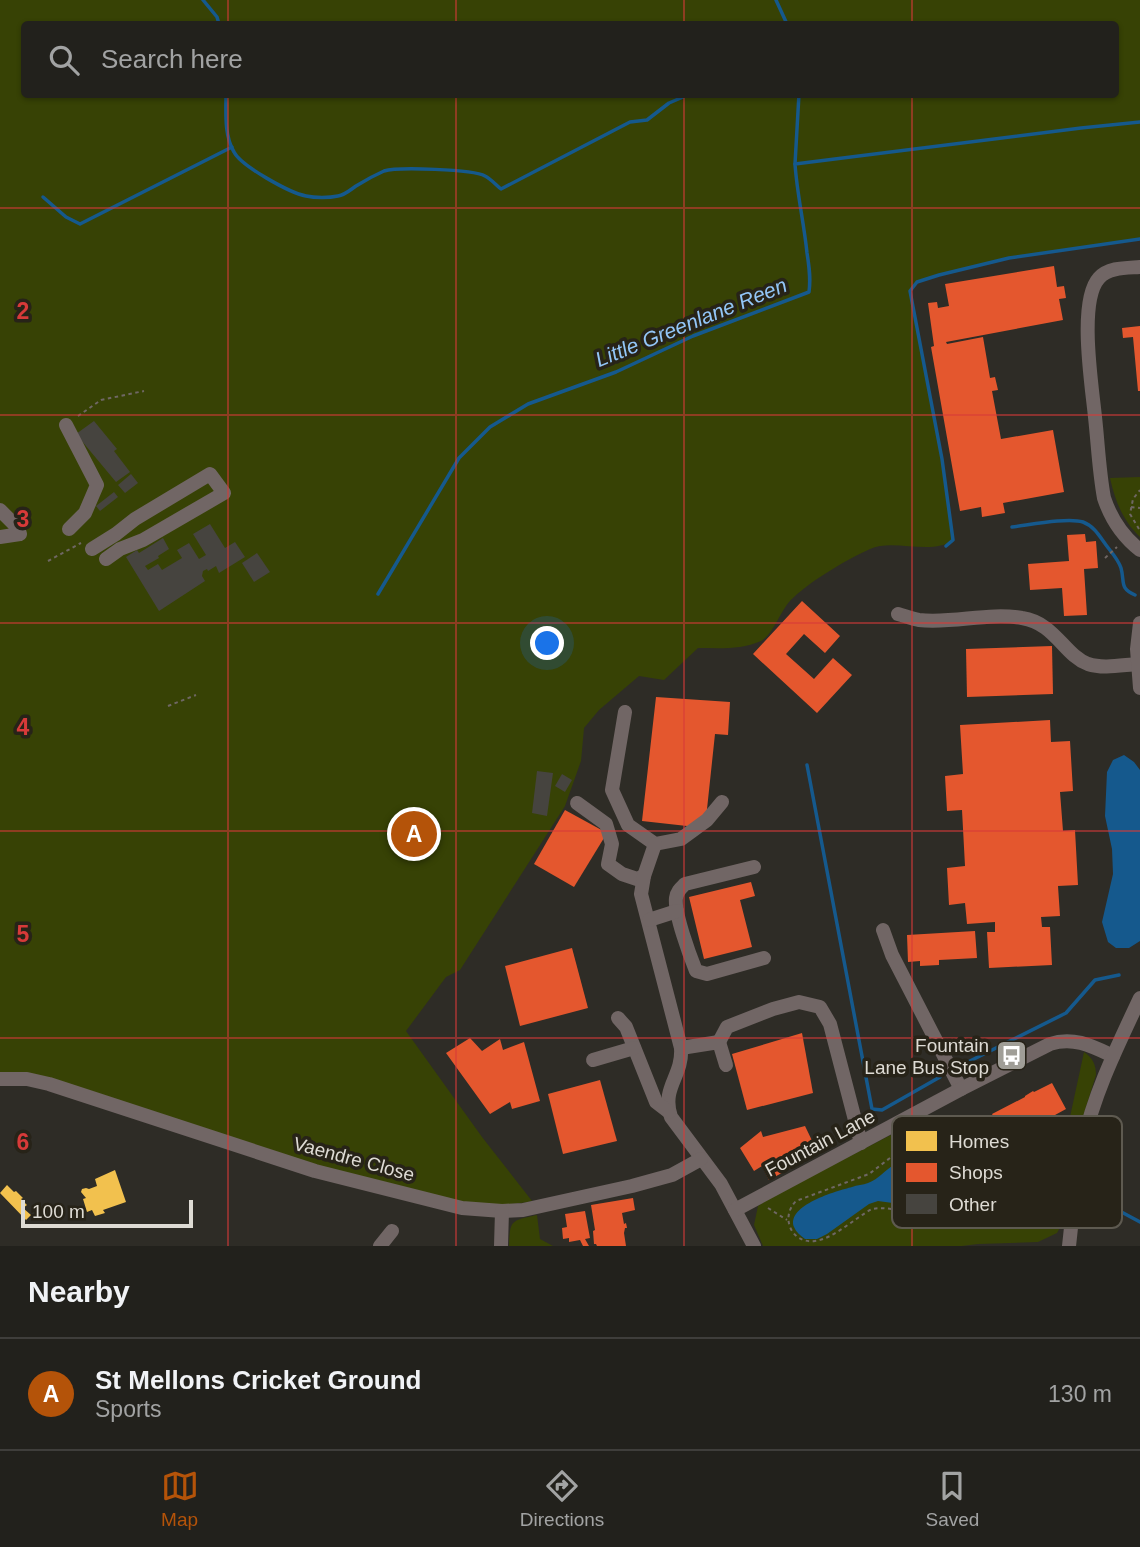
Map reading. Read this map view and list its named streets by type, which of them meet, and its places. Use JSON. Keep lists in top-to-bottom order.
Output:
{
  "streets": {
    "street": ["Fountain Lane", "Vaendre Close"]
  },
  "water": ["Little Greenlane Reen"],
  "places": {
    "bus stop": ["Fountain Lane Bus Stop"]
  },
  "legend": ["Homes", "Shops", "Other"],
  "scale_bar": "100 m",
  "page": {
    "search": "Search here",
    "pins": "A",
    "scale": "100 m",
    "heading": "Nearby",
    "list": [
      {
        "mark": "A",
        "name": "St Mellons Cricket Ground",
        "note": "Sports",
        "value": "130 m"
      }
    ],
    "nav": ["Map", "Directions", "Saved"]
  },
  "grid": {
    "rows": [
      "2",
      "3",
      "4",
      "5",
      "6"
    ]
  }
}
